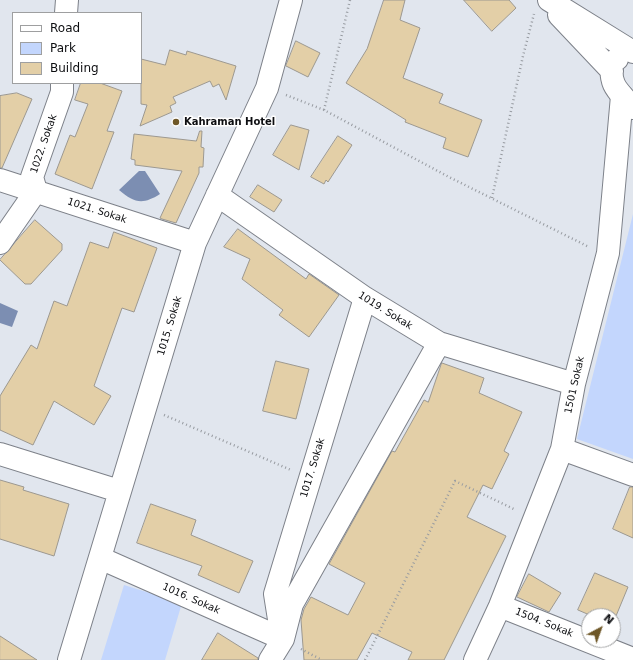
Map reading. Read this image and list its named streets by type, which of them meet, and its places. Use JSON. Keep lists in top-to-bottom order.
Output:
{
  "streets": {
    "street": [
      "1022. Sokak",
      "1021. Sokak",
      "1019. Sokak",
      "1015. Sokak",
      "1501 Sokak",
      "1017. Sokak",
      "1016. Sokak",
      "1504. Sokak"
    ]
  },
  "crossings": [
    ["1022. Sokak", "1021. Sokak"],
    ["1021. Sokak", "1015. Sokak"],
    ["1019. Sokak", "1015. Sokak"],
    ["1019. Sokak", "1501 Sokak"],
    ["1019. Sokak", "1017. Sokak"],
    ["1015. Sokak", "1016. Sokak"],
    ["1501 Sokak", "1504. Sokak"],
    ["1017. Sokak", "1016. Sokak"]
  ],
  "places": ["Kahraman Hotel"],
  "legend": ["Road", "Park", "Building"],
  "north": "top right"
}
